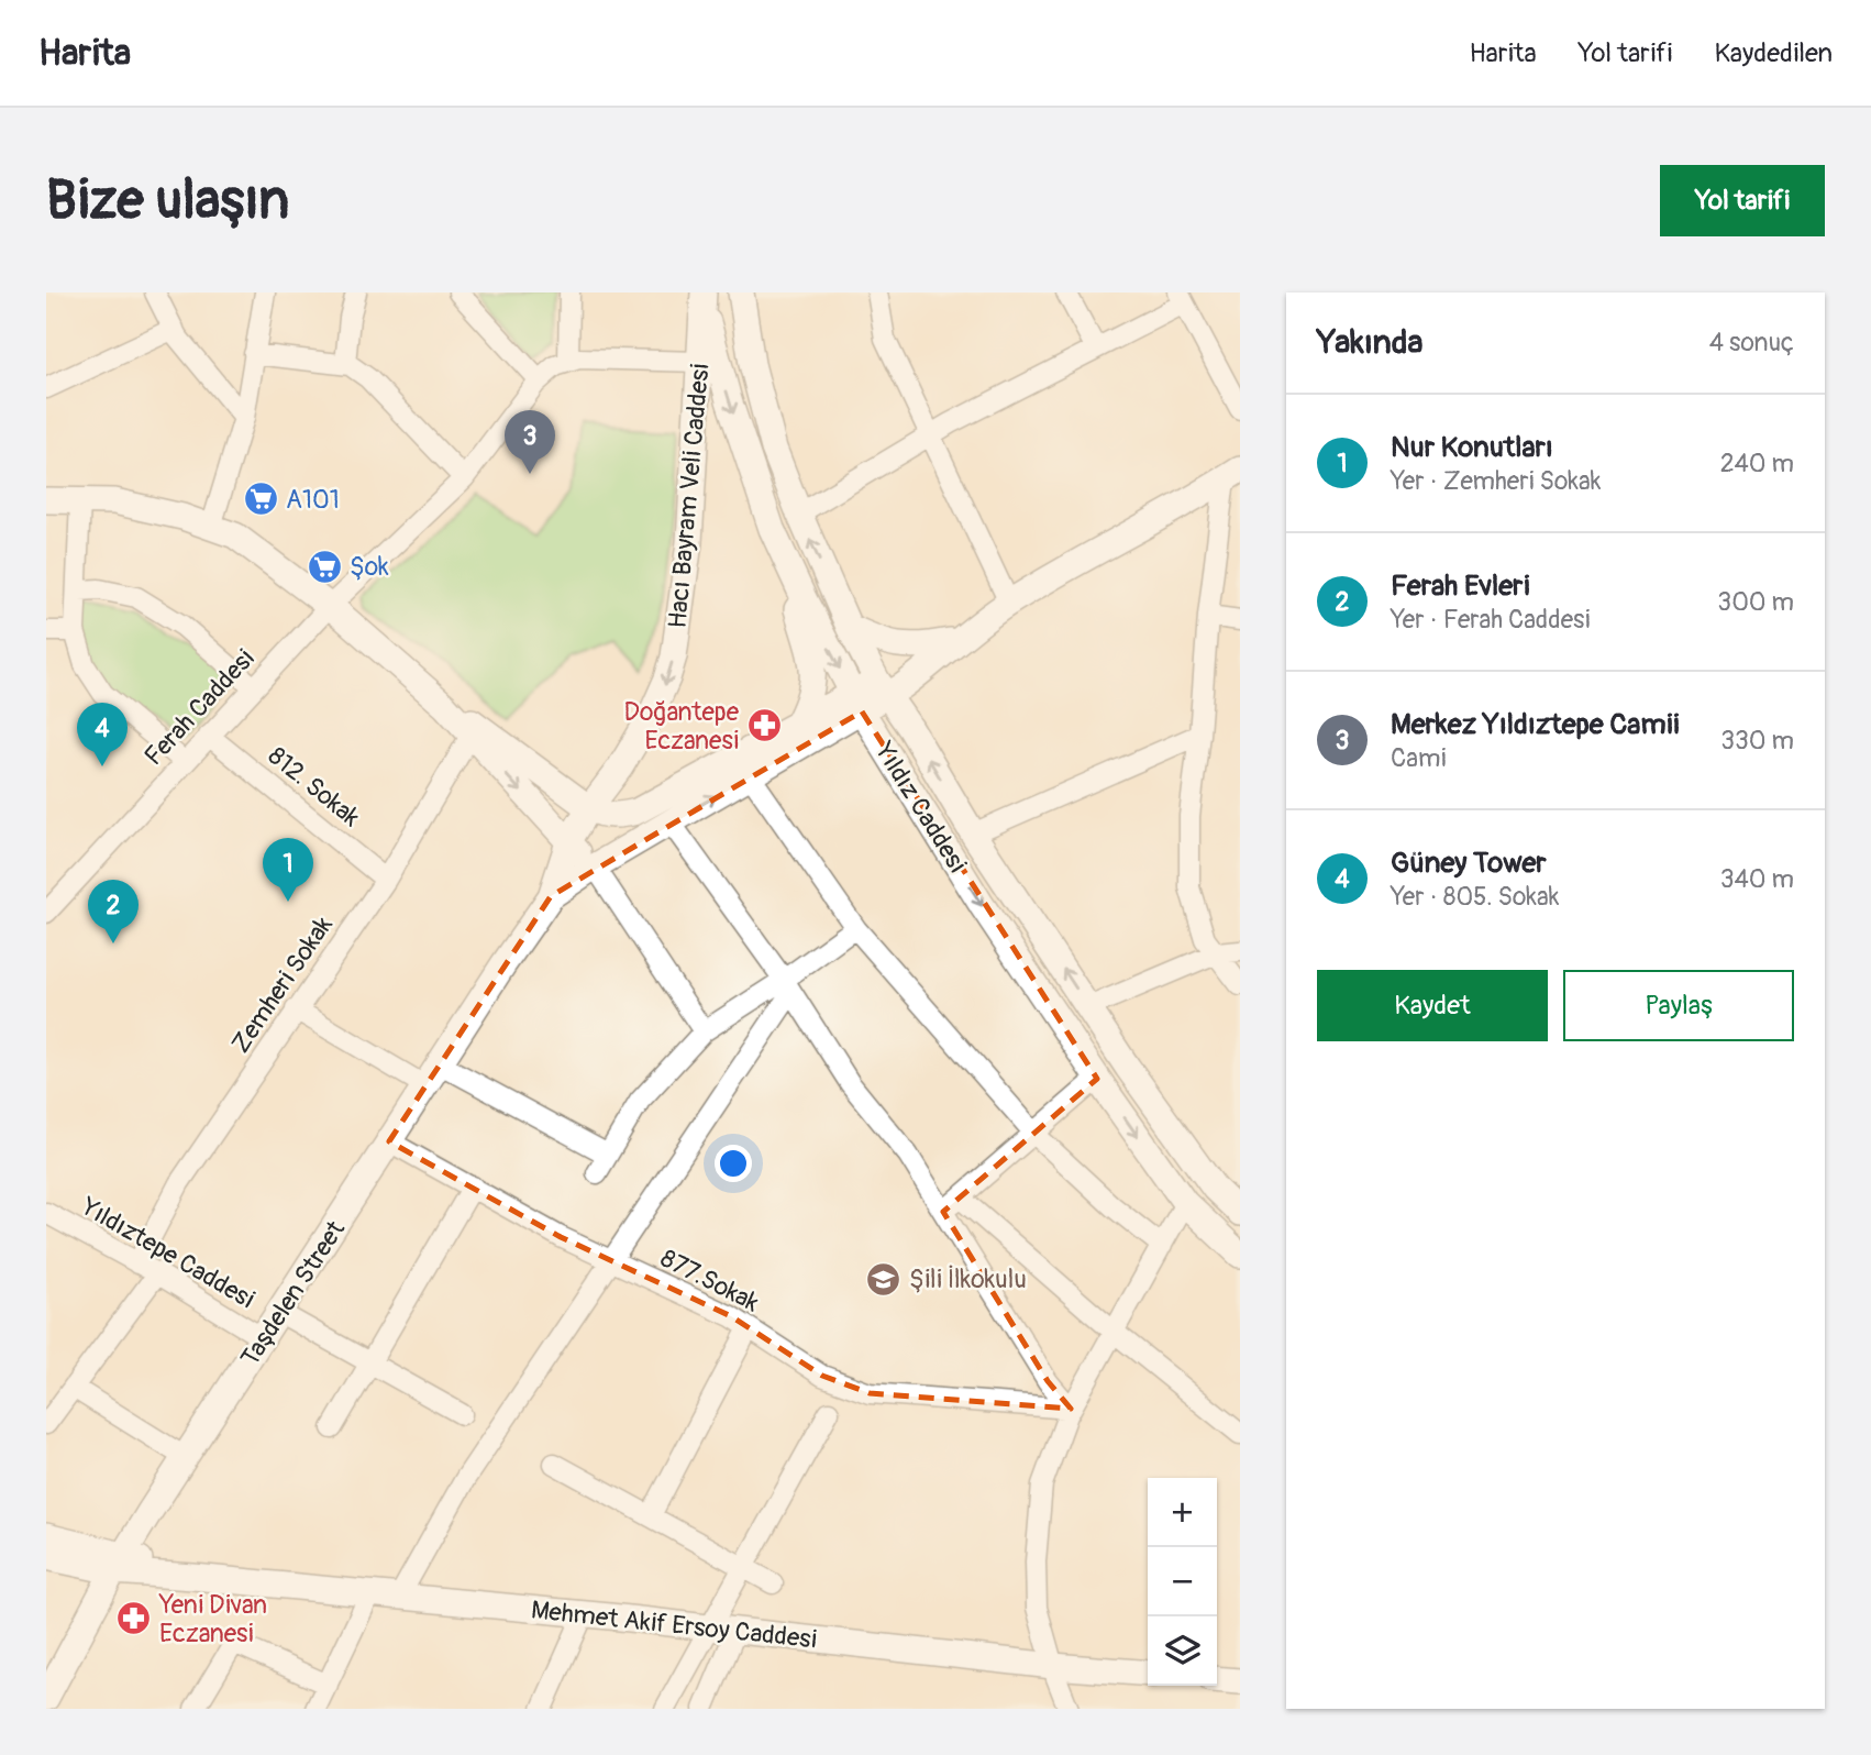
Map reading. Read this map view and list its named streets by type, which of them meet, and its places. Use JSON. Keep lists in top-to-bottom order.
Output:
{
  "streets": {
    "main road": [
      "Hacı Bayram Veli Caddesi",
      "Yıldız Caddesi",
      "Taşdelen Street",
      "Mehmet Akif Ersoy Caddesi"
    ],
    "street": [
      "Ferah Caddesi",
      "812. Sokak",
      "Zemheri Sokak",
      "Yıldıztepe Caddesi",
      "877.Sokak"
    ]
  },
  "crossings": [
    ["Hacı Bayram Veli Caddesi", "Yıldız Caddesi"],
    ["Hacı Bayram Veli Caddesi", "Taşdelen Street"],
    ["Ferah Caddesi", "812. Sokak"],
    ["812. Sokak", "Zemheri Sokak"],
    ["Zemheri Sokak", "Yıldıztepe Caddesi"],
    ["Yıldıztepe Caddesi", "Taşdelen Street"],
    ["877.Sokak", "Taşdelen Street"],
    ["Taşdelen Street", "Mehmet Akif Ersoy Caddesi"]
  ],
  "one_way": ["Hacı Bayram Veli Caddesi"],
  "places": {
    "supermarket": ["A101", "Şok"],
    "pharmacy": ["Doğantepe Eczanesi", "Yeni Divan Eczanesi"],
    "school or university": ["Şili İlkokulu"]
  },
  "page": {
    "header": "Harita",
    "nav": ["Harita", "Yol tarifi", "Kaydedilen"],
    "buttons": [
      "Yol tarifi",
      ["Kaydet", "Paylaş"]
    ],
    "title": "Bize ulaşın",
    "heading": ["Yakında", "4 sonuç"],
    "list": [
      {
        "mark": "1",
        "name": "Nur Konutları",
        "note": "Yer · Zemheri Sokak",
        "value": "240 m"
      },
      {
        "mark": "2",
        "name": "Ferah Evleri",
        "note": "Yer · Ferah Caddesi",
        "value": "300 m"
      },
      {
        "mark": "3",
        "name": "Merkez Yıldıztepe Camii",
        "note": "Cami",
        "value": "330 m"
      },
      {
        "mark": "4",
        "name": "Güney Tower",
        "note": "Yer · 805. Sokak",
        "value": "340 m"
      }
    ],
    "pins": [
      "3",
      "4",
      "1",
      "2"
    ],
    "map_buttons": ["+", "−"]
  }
}
